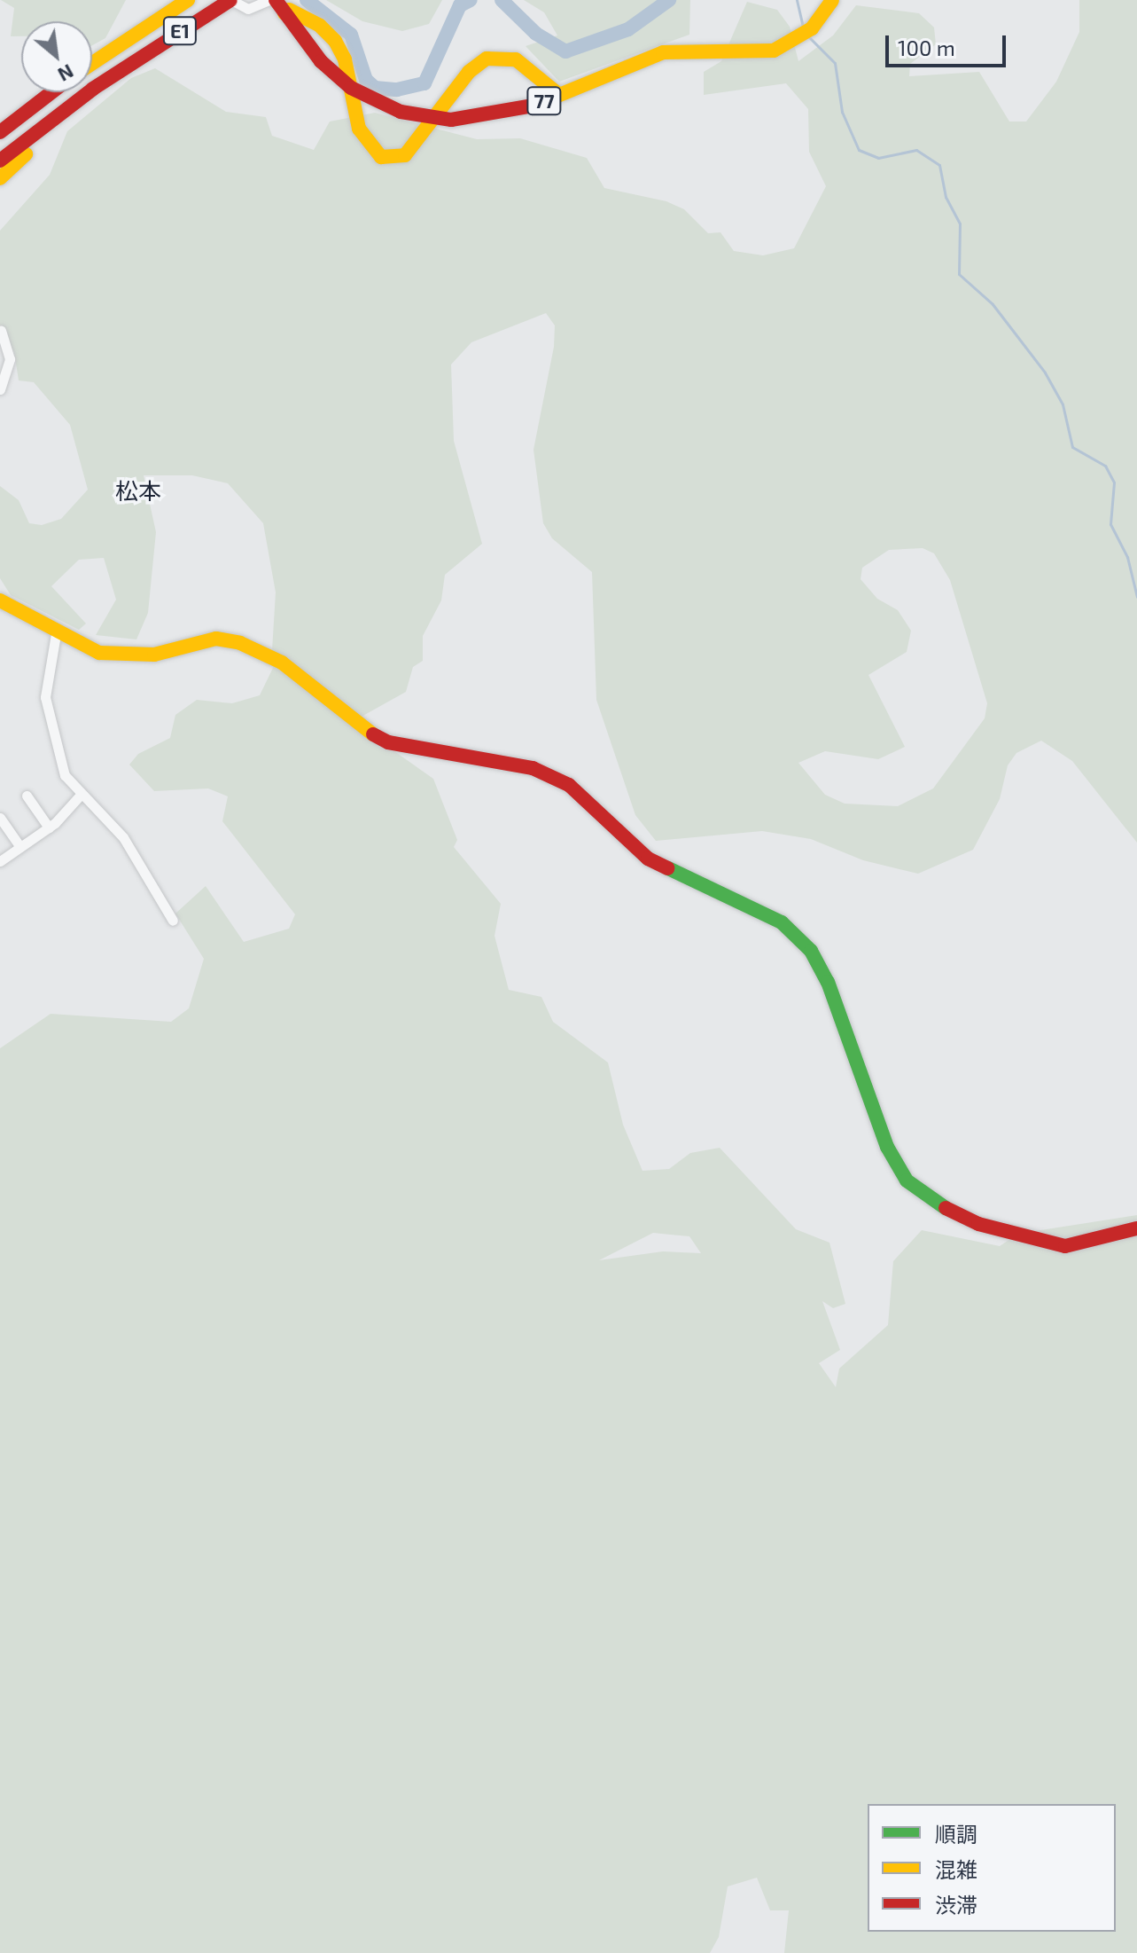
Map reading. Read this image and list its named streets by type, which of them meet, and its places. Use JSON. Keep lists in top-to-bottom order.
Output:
{
  "streets": {
    "main road": ["E1", "77"]
  },
  "districts": ["松本"],
  "legend": ["順調", "混雑", "渋滞"],
  "scale_bar": "100 m",
  "north": "bottom right"
}
